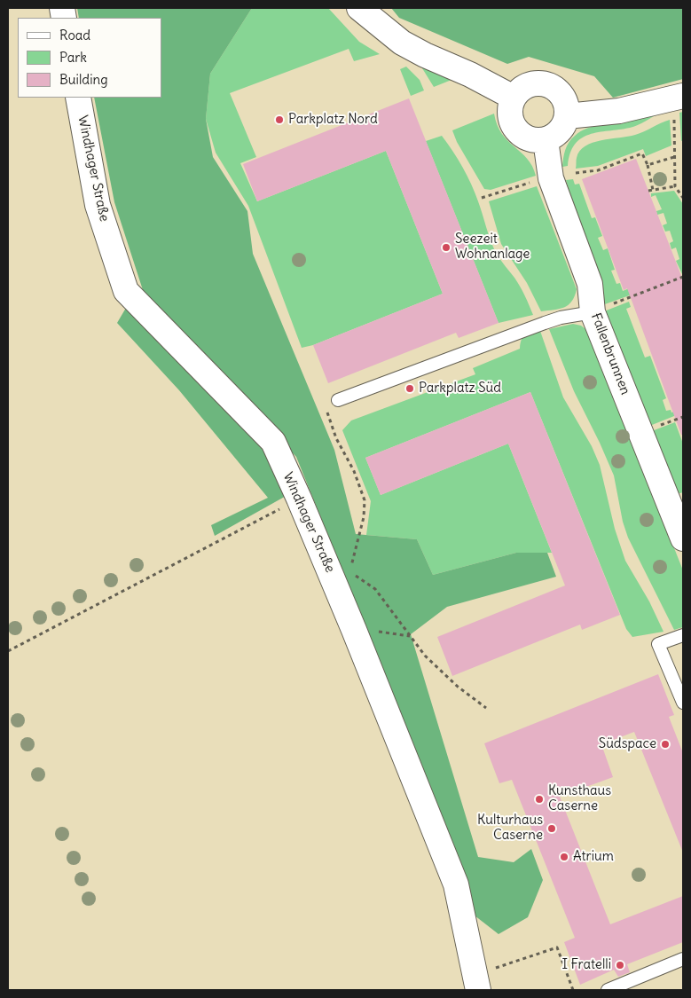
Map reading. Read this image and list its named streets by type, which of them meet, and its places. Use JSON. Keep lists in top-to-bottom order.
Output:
{
  "streets": {
    "street": ["Windhager Straße", "Fallenbrunnen"]
  },
  "places": [
    "Parkplatz Nord",
    "Seezeit Wohnanlage",
    "Parkplatz Süd",
    "Südspace",
    "Kunsthaus Caserne",
    "Kulturhaus Caserne",
    "Atrium",
    "I Fratelli"
  ],
  "legend": ["Road", "Park", "Building"]
}
